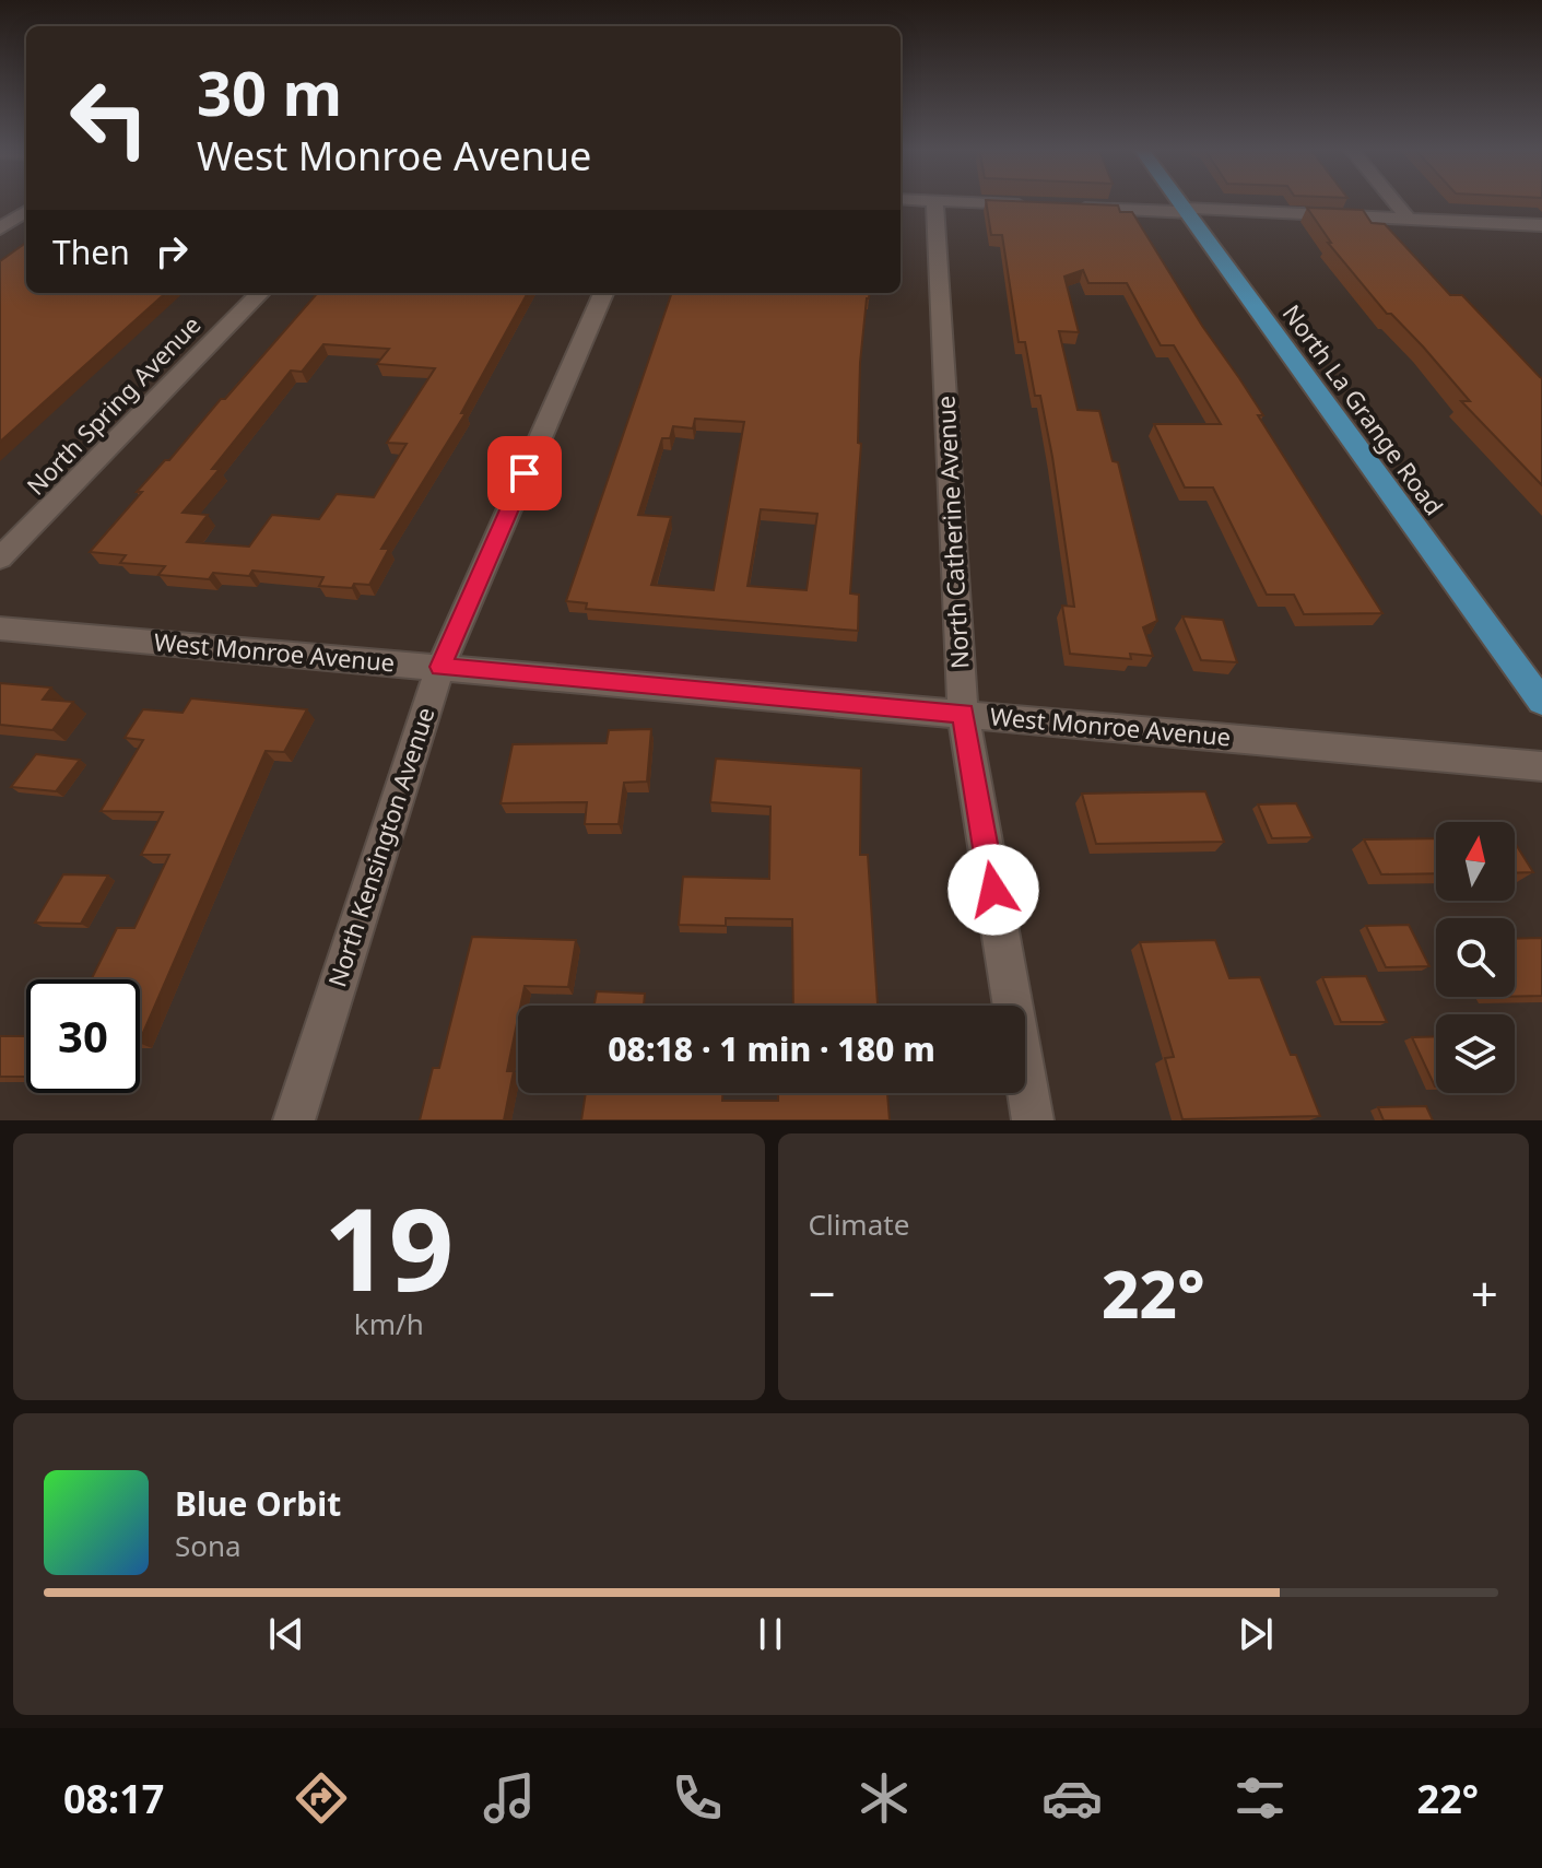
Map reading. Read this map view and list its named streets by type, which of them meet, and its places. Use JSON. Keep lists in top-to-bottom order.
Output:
{
  "streets": {
    "main road": ["North La Grange Road"],
    "street": [
      "North Spring Avenue",
      "North Catherine Avenue",
      "West Monroe Avenue",
      "North Kensington Avenue"
    ]
  },
  "crossings": [
    ["North Catherine Avenue", "West Monroe Avenue"],
    ["West Monroe Avenue", "North Kensington Avenue"]
  ],
  "north": "top",
  "page": {
    "turn": ["30 m", "West Monroe Avenue"],
    "then": "Then",
    "limit": "30",
    "trip": "08:18 · 1 min · 180 m",
    "tile": [
      ["19", "km/h"],
      "Climate"
    ],
    "heat": ["−", "22°", "+"],
    "song": ["Blue Orbit", "Sona"],
    "tabs": ["08:17", "22°"]
  }
}
